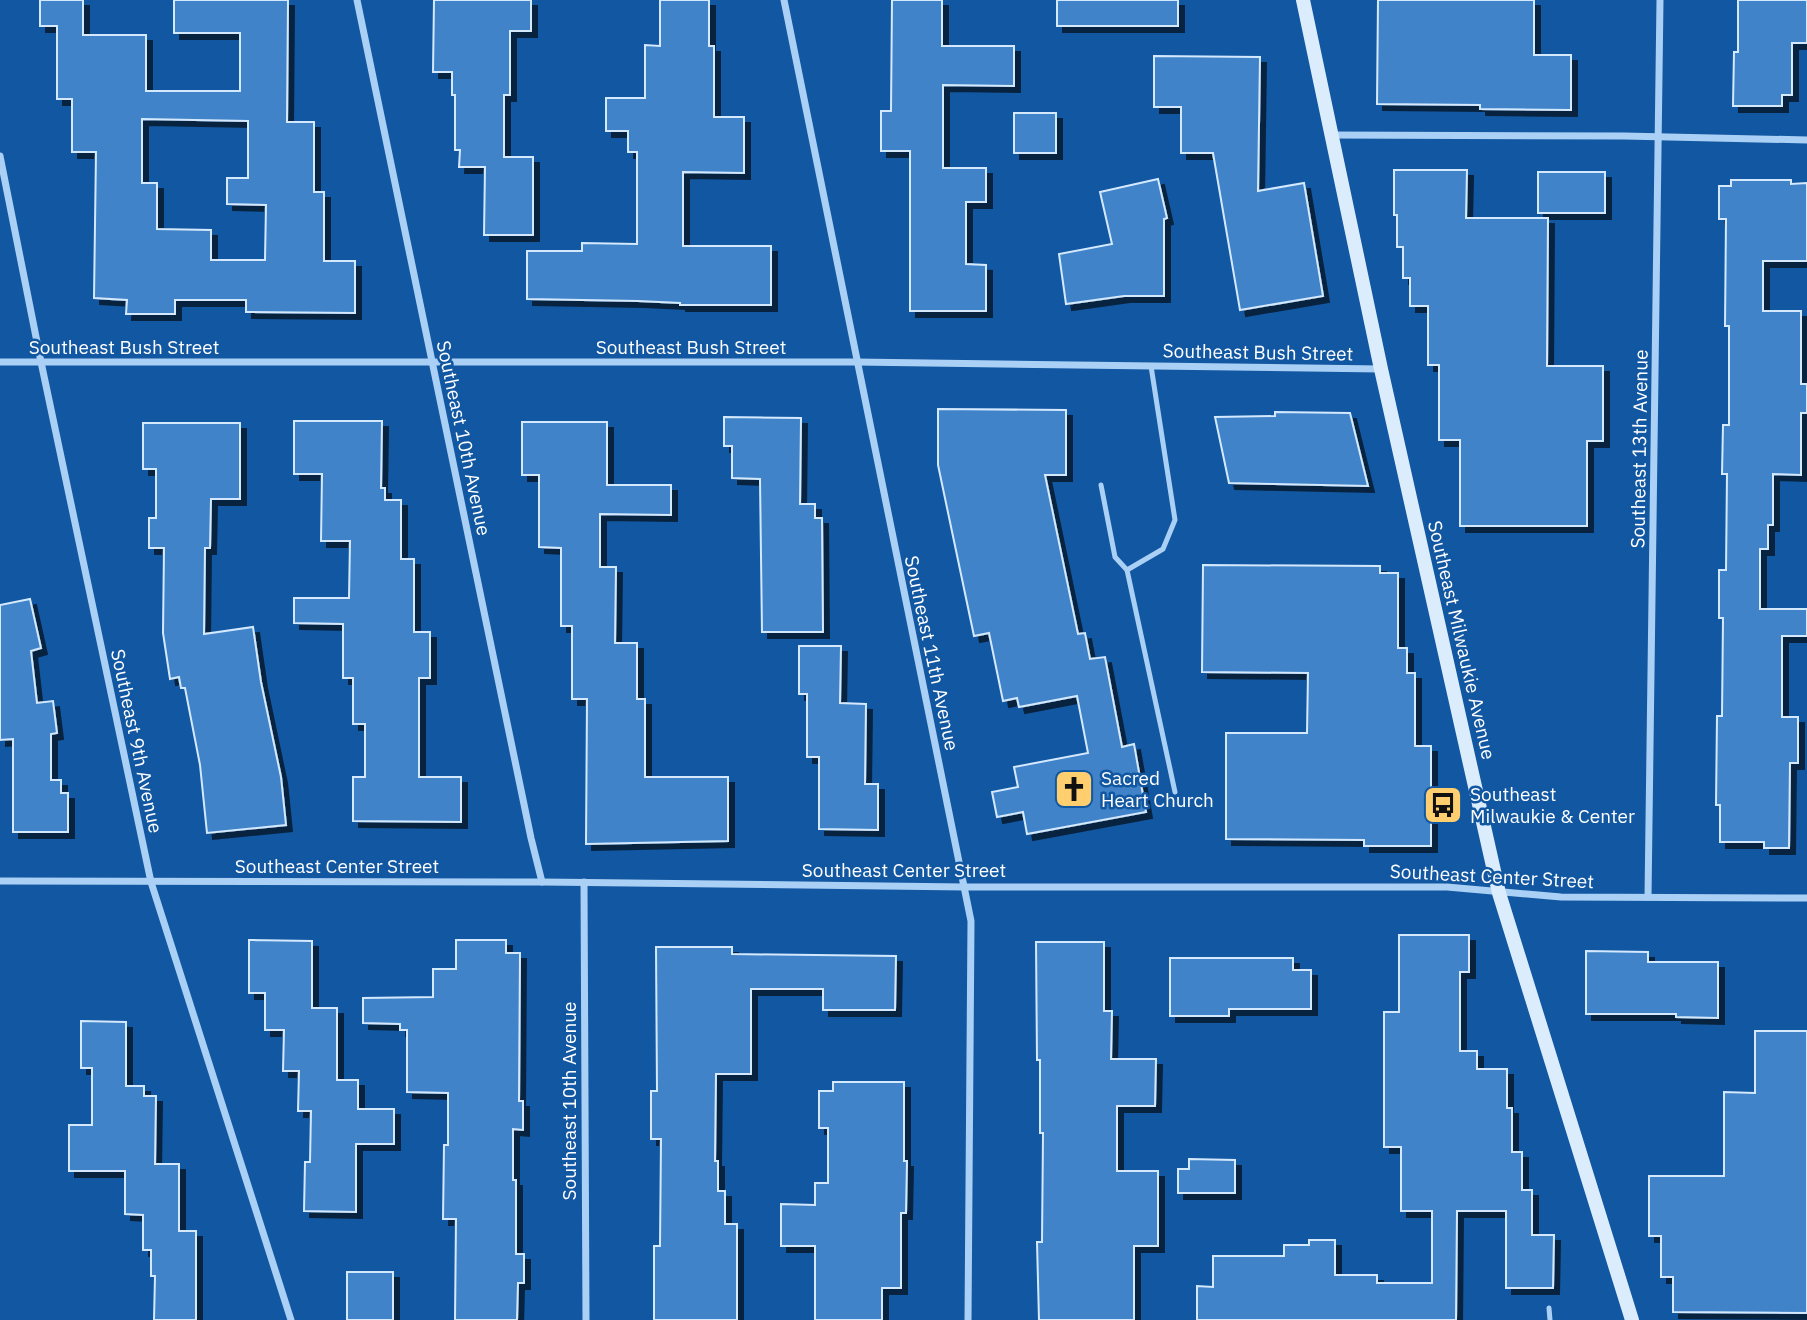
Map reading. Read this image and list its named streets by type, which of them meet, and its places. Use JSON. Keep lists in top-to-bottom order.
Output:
{
  "streets": {
    "main road": ["Southeast Milwaukie Avenue"],
    "street": [
      "Southeast Bush Street",
      "Southeast 10th Avenue",
      "Southeast 13th Avenue",
      "Southeast 11th Avenue",
      "Southeast 9th Avenue",
      "Southeast Center Street"
    ]
  },
  "crossings": [
    ["Southeast Bush Street", "Southeast 10th Avenue"],
    ["Southeast Bush Street", "Southeast Milwaukie Avenue"],
    ["Southeast Bush Street", "Southeast 11th Avenue"],
    ["Southeast Bush Street", "Southeast 9th Avenue"],
    ["Southeast 10th Avenue", "Southeast Center Street"],
    ["Southeast 13th Avenue", "Southeast Center Street"],
    ["Southeast Milwaukie Avenue", "Southeast Center Street"],
    ["Southeast 11th Avenue", "Southeast Center Street"],
    ["Southeast 9th Avenue", "Southeast Center Street"]
  ],
  "places": {
    "church": ["Sacred Heart Church"],
    "bus stop": ["Southeast Milwaukie & Center"]
  }
}
